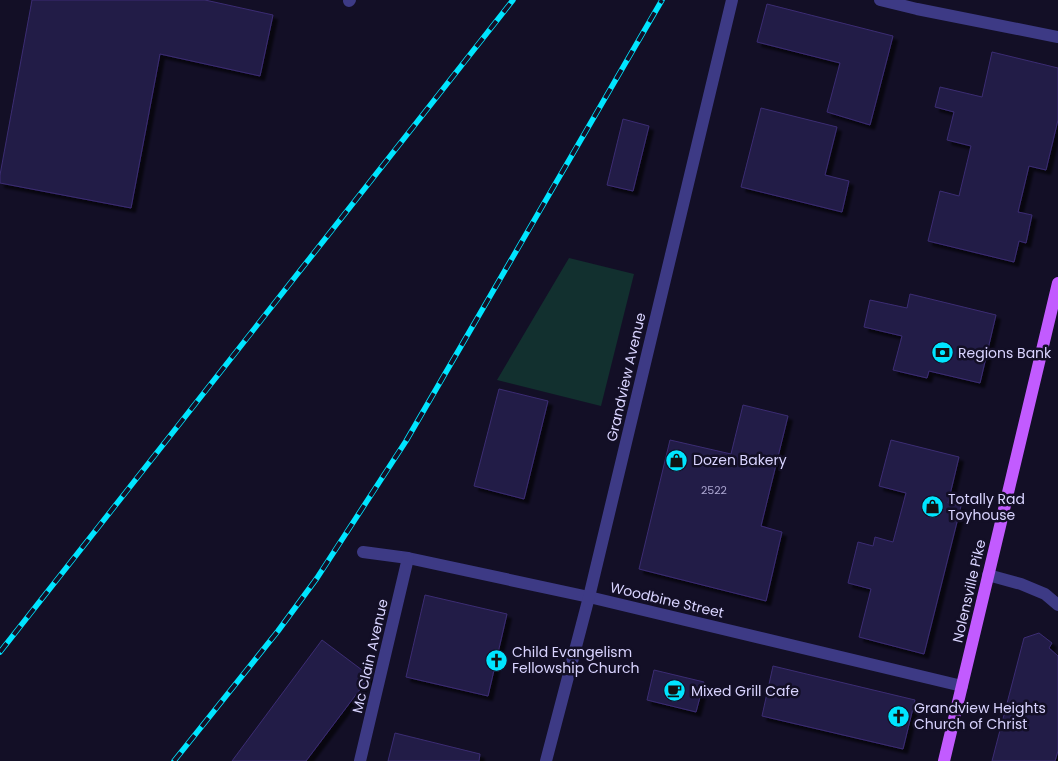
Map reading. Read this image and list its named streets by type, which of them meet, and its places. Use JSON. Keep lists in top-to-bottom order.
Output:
{
  "streets": {
    "main road": ["Nolensville Pike"],
    "street": ["Grandview Avenue", "Woodbine Street", "Mc Clain Avenue"]
  },
  "crossings": [
    ["Grandview Avenue", "Woodbine Street"],
    ["Nolensville Pike", "Woodbine Street"],
    ["Woodbine Street", "Mc Clain Avenue"]
  ],
  "places": {
    "bank": ["Regions Bank"],
    "shop": ["Dozen Bakery", "Totally Rad Toyhouse"],
    "church": ["Child Evangelism Fellowship Church", "Grandview Heights Church of Christ"],
    "cafe": ["Mixed Grill Cafe"]
  },
  "house_numbers": ["2522"]
}
